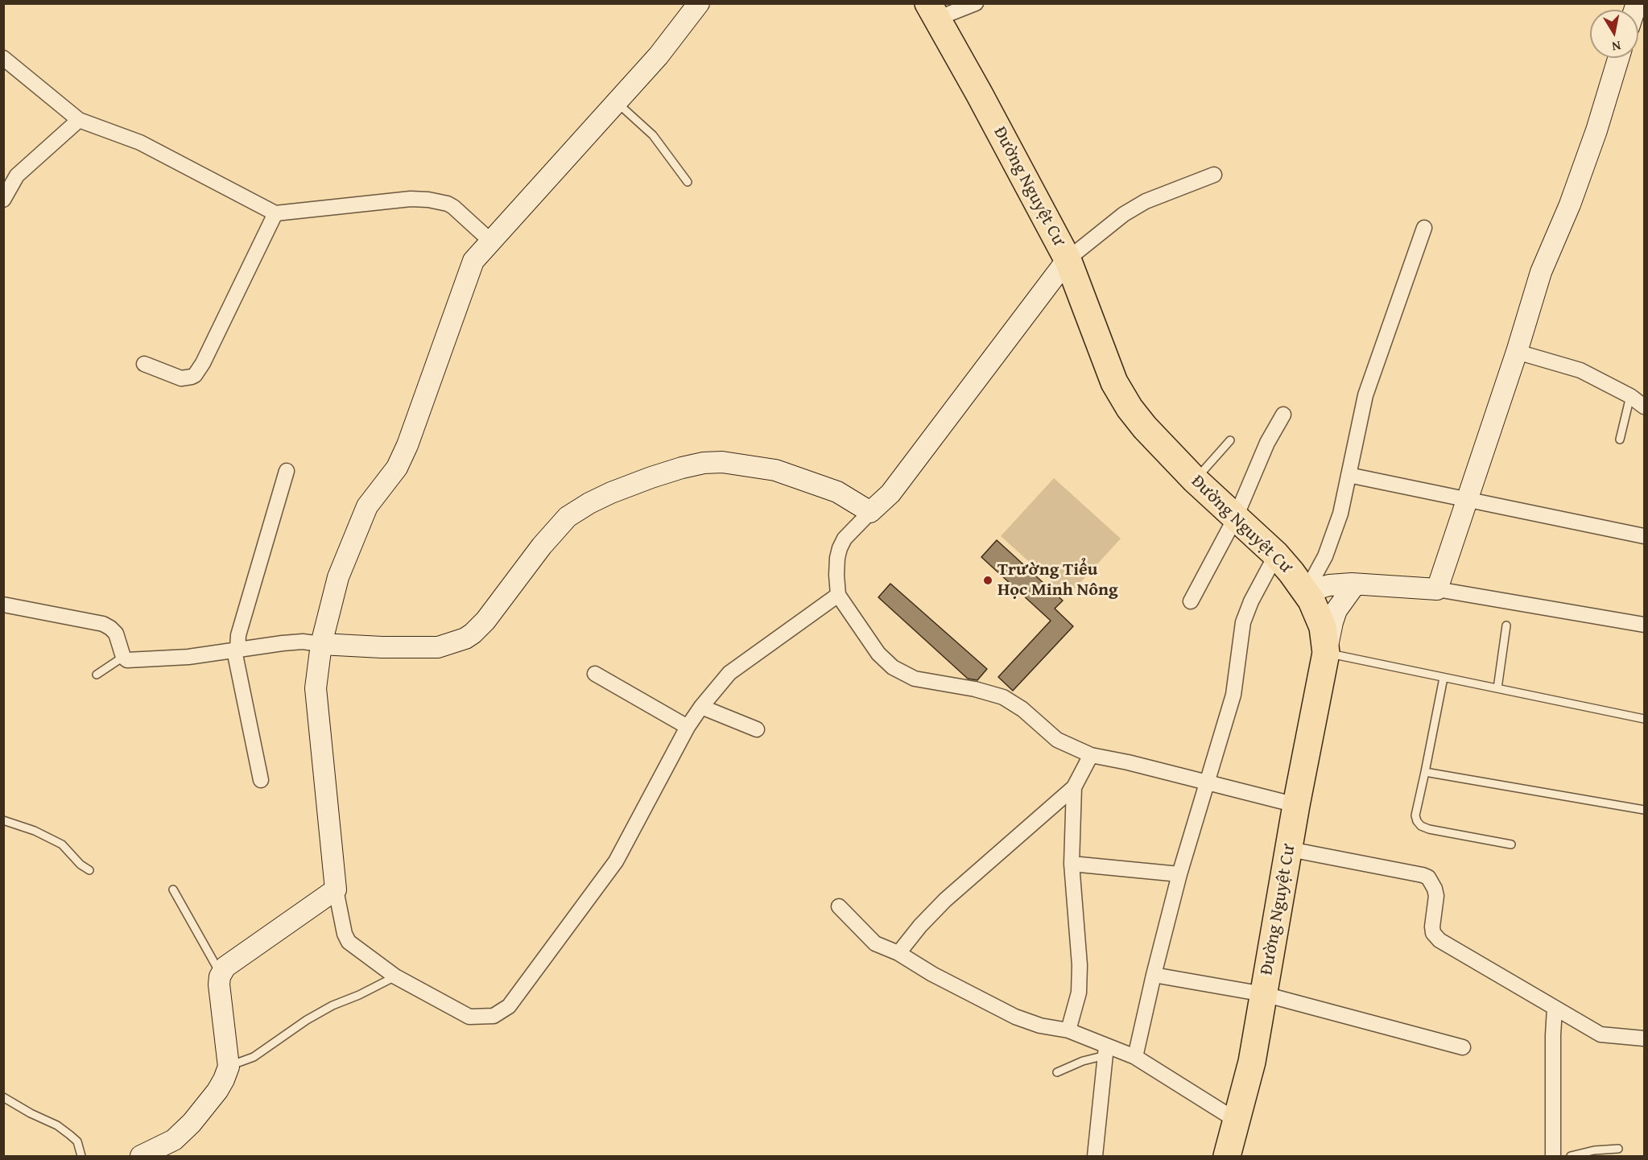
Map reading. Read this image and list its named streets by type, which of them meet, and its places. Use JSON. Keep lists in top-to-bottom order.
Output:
{
  "streets": {
    "highway": ["Đường Nguyệt Cư"]
  },
  "places": ["Trường Tiểu Học Minh Nông"],
  "north": "bottom"
}
